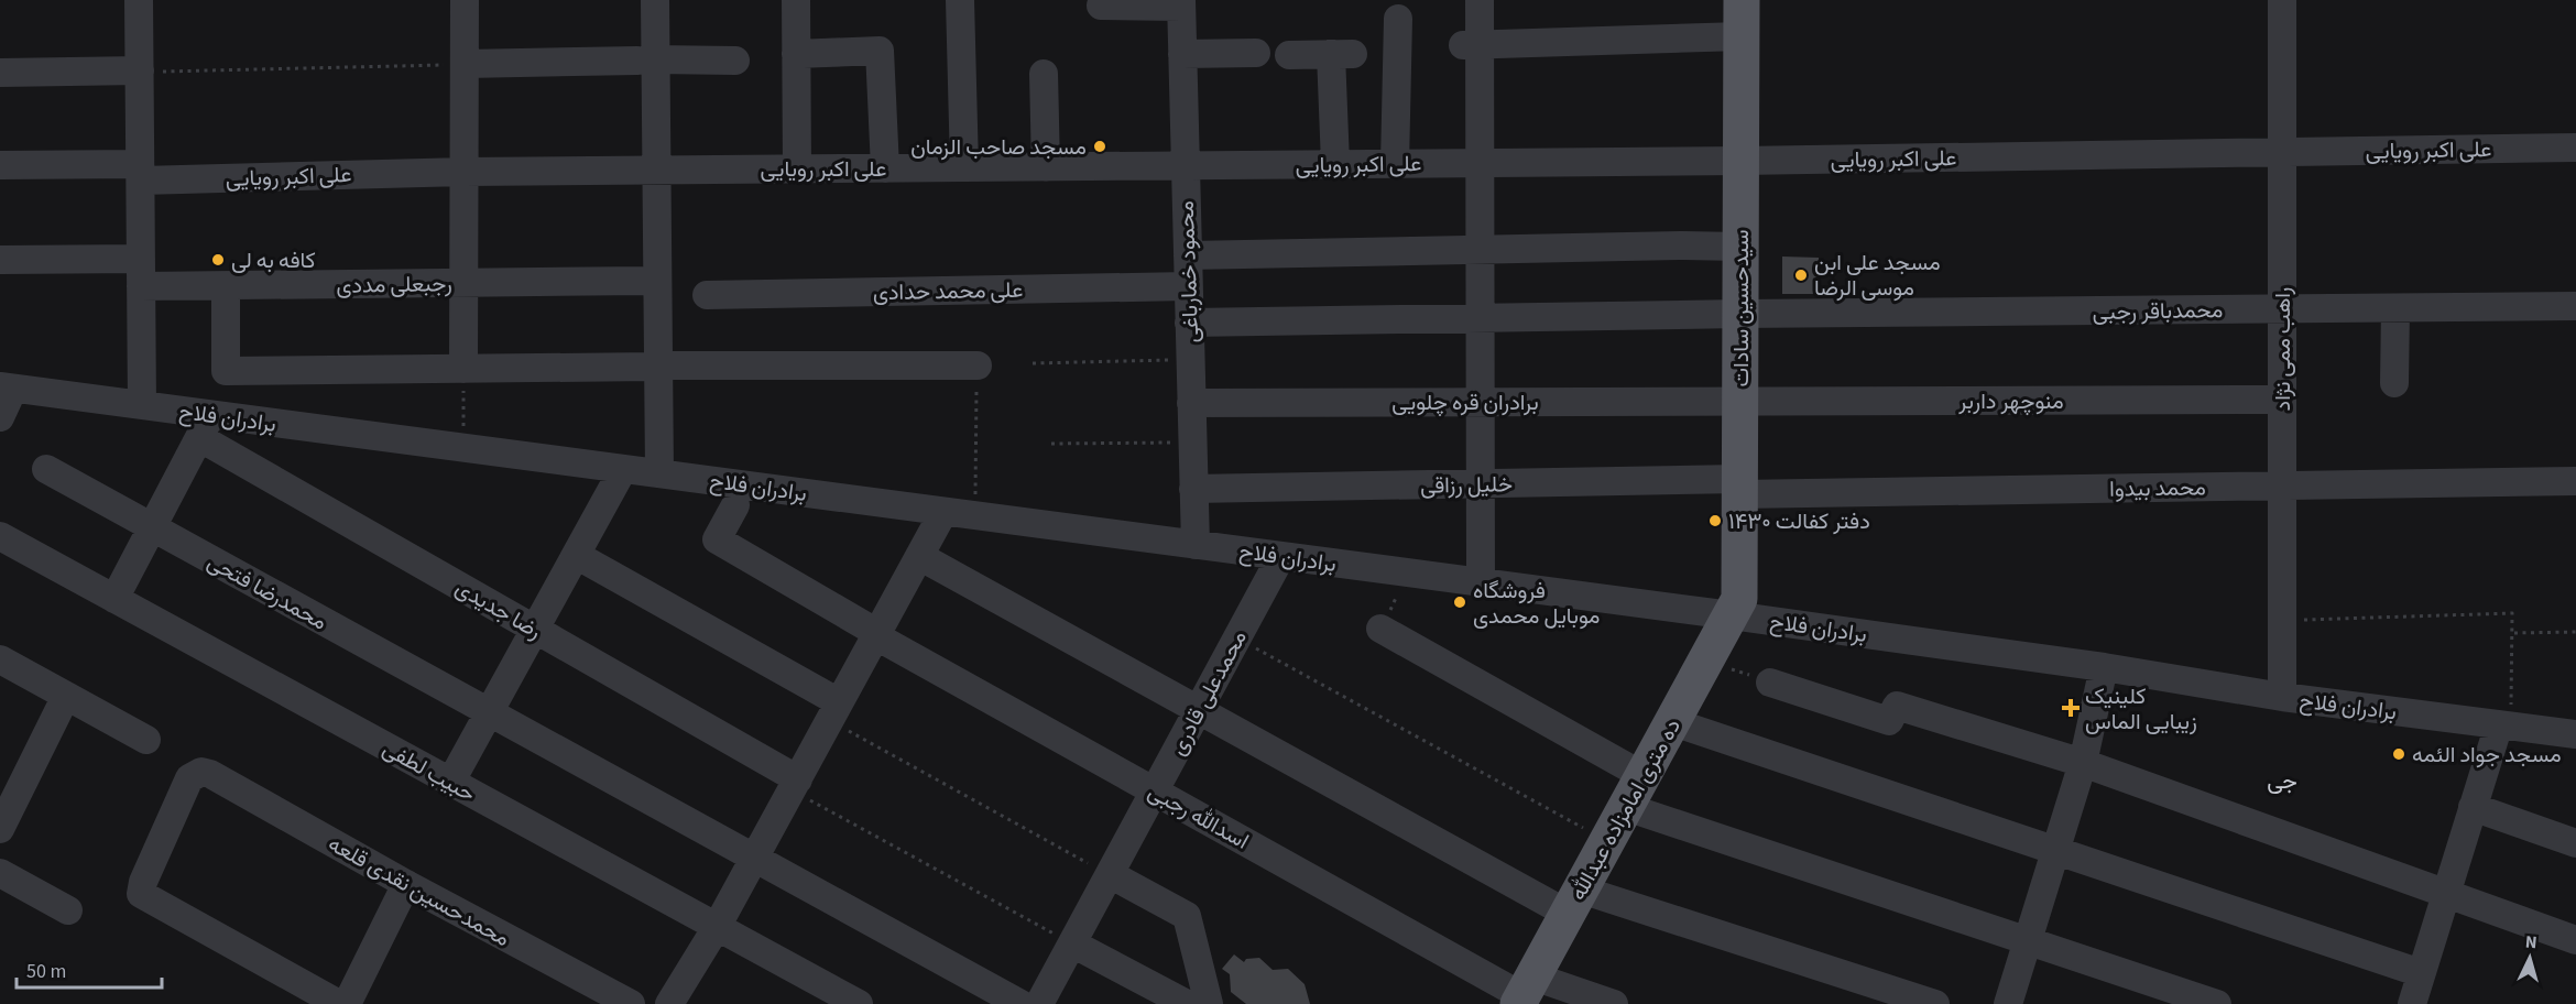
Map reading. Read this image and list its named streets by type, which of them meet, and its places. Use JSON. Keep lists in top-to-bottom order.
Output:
{
  "streets": {
    "main road": ["سیدحسین سادات", "ده متری امامزاده عبدالله"],
    "street": [
      "علی اکبر رویایی",
      "محمود خمارباغی",
      "رجبعلی مددی",
      "علی محمد حدادی",
      "محمدباقر رجبی",
      "راهب ممی نژاد",
      "منوچهر داربر",
      "برادران قره چلویی",
      "برادران فلاح",
      "خلیل رزاقی",
      "محمد بیدوا",
      "محمدرضا فتحی",
      "رضا جدیدی",
      "محمدعلی قادری",
      "حبیب لطفی",
      "اسدالله رجبی",
      "محمدحسین نقدی قلعه"
    ]
  },
  "crossings": [
    ["علی اکبر رویایی", "محمود خمارباغی"],
    ["علی اکبر رویایی", "سیدحسین سادات"],
    ["علی اکبر رویایی", "راهب ممی نژاد"],
    ["محمود خمارباغی", "علی محمد حدادی"],
    ["محمود خمارباغی", "محمدباقر رجبی"],
    ["محمود خمارباغی", "برادران قره چلویی"],
    ["محمود خمارباغی", "برادران فلاح"],
    ["محمود خمارباغی", "خلیل رزاقی"],
    ["سیدحسین سادات", "محمدباقر رجبی"],
    ["سیدحسین سادات", "منوچهر داربر"],
    ["سیدحسین سادات", "برادران قره چلویی"],
    ["سیدحسین سادات", "برادران فلاح"],
    ["سیدحسین سادات", "خلیل رزاقی"],
    ["سیدحسین سادات", "محمد بیدوا"],
    ["سیدحسین سادات", "ده متری امامزاده عبدالله"],
    ["محمدباقر رجبی", "راهب ممی نژاد"],
    ["راهب ممی نژاد", "منوچهر داربر"],
    ["راهب ممی نژاد", "برادران فلاح"],
    ["راهب ممی نژاد", "محمد بیدوا"],
    ["منوچهر داربر", "برادران قره چلویی"],
    ["برادران فلاح", "رضا جدیدی"],
    ["برادران فلاح", "محمدعلی قادری"],
    ["برادران فلاح", "ده متری امامزاده عبدالله"],
    ["خلیل رزاقی", "محمد بیدوا"],
    ["محمدعلی قادری", "اسدالله رجبی"],
    ["ده متری امامزاده عبدالله", "اسدالله رجبی"]
  ],
  "districts": ["جی"],
  "places": {
    "other": [
      "مسجد صاحب الزمان",
      "کافه به لی",
      "مسجد علی ابن موسی الرضا",
      "دفتر کفالت ۱۴۳۰",
      "فروشگاه موبایل محمدی",
      "مسجد جواد الئمه"
    ],
    "health": ["کلینیک زیبایی الماس"]
  },
  "scale_bar": "50 m",
  "north": "top"
}
